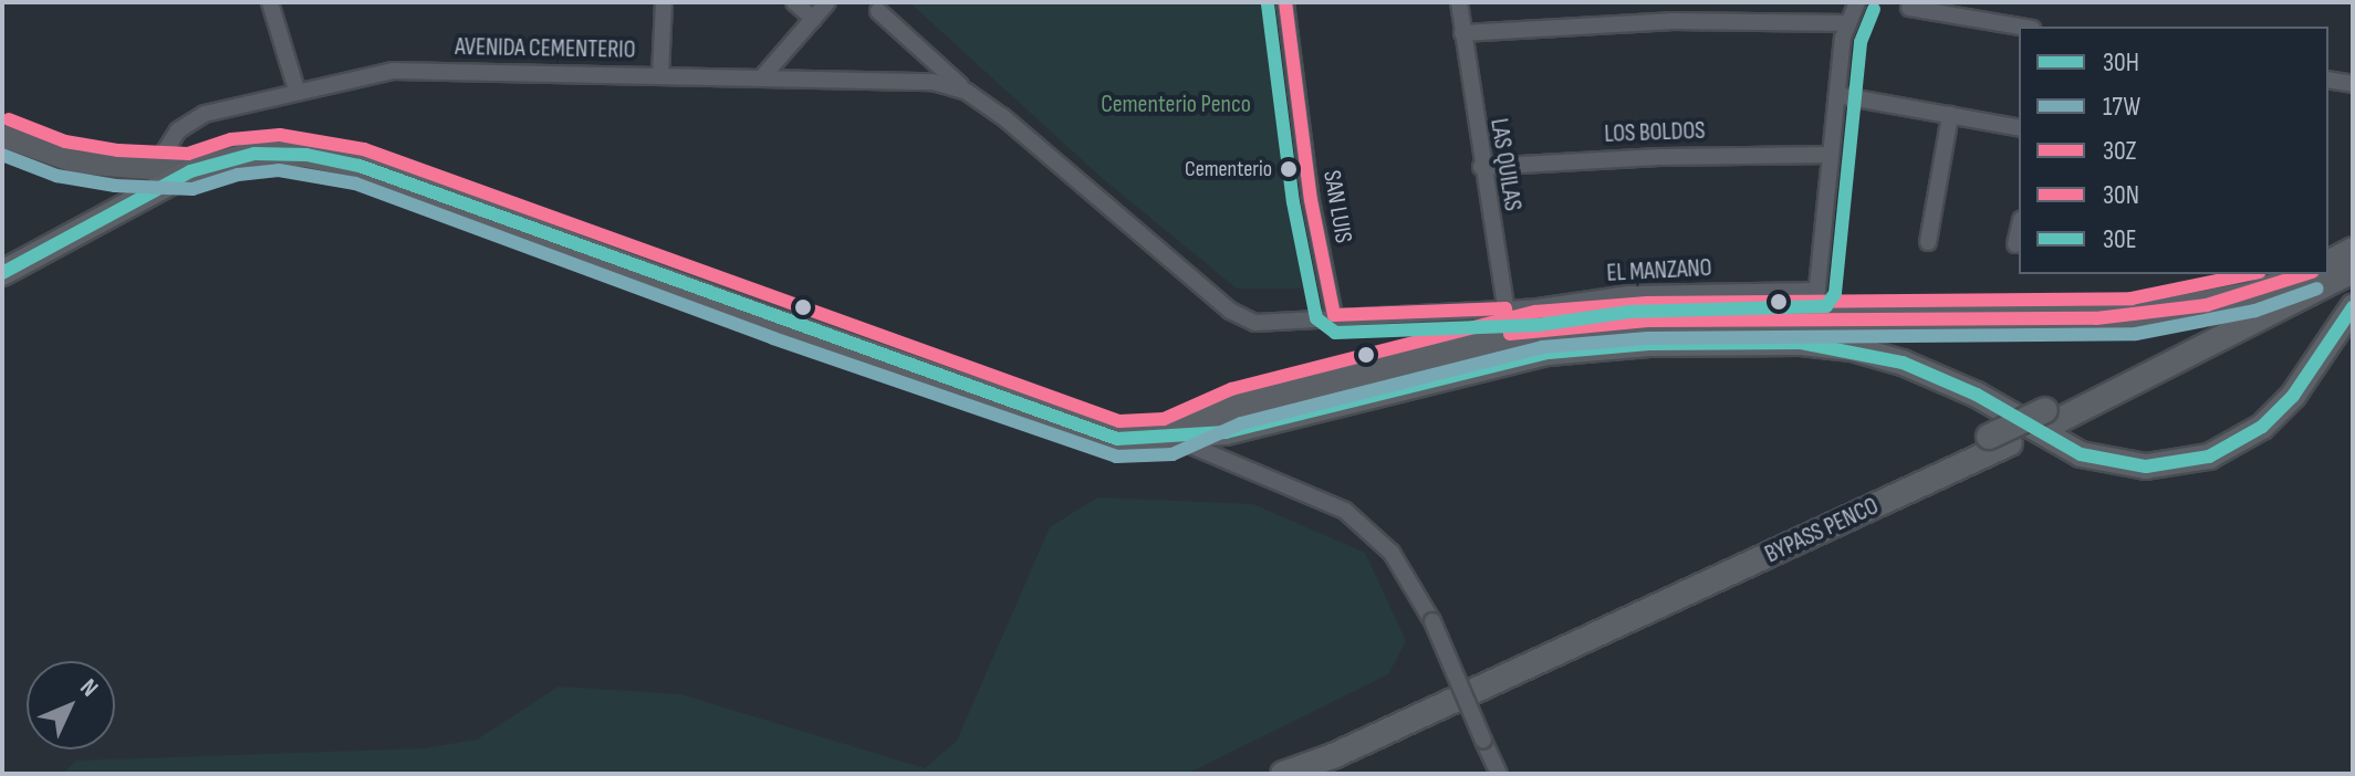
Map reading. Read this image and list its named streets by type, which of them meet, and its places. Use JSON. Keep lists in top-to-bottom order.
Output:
{
  "streets": {
    "main road": ["BYPASS PENCO"],
    "street": [
      "AVENIDA CEMENTERIO",
      "LOS BOLDOS",
      "LAS QUILAS",
      "SAN LUIS",
      "EL MANZANO"
    ]
  },
  "crossings": [
    ["AVENIDA CEMENTERIO", "LAS QUILAS"],
    ["AVENIDA CEMENTERIO", "SAN LUIS"],
    ["AVENIDA CEMENTERIO", "EL MANZANO"],
    ["LOS BOLDOS", "LAS QUILAS"],
    ["LAS QUILAS", "EL MANZANO"]
  ],
  "parks": ["Cementerio Penco"],
  "places": ["Cementerio"],
  "lines": [
    "transit line 30N",
    "transit line 30E",
    "transit line 30Z",
    "transit line 30H",
    "transit line 17W"
  ],
  "legend": [
    "30H",
    "17W",
    "30Z",
    "30N",
    "30E"
  ],
  "north": "top right"
}
